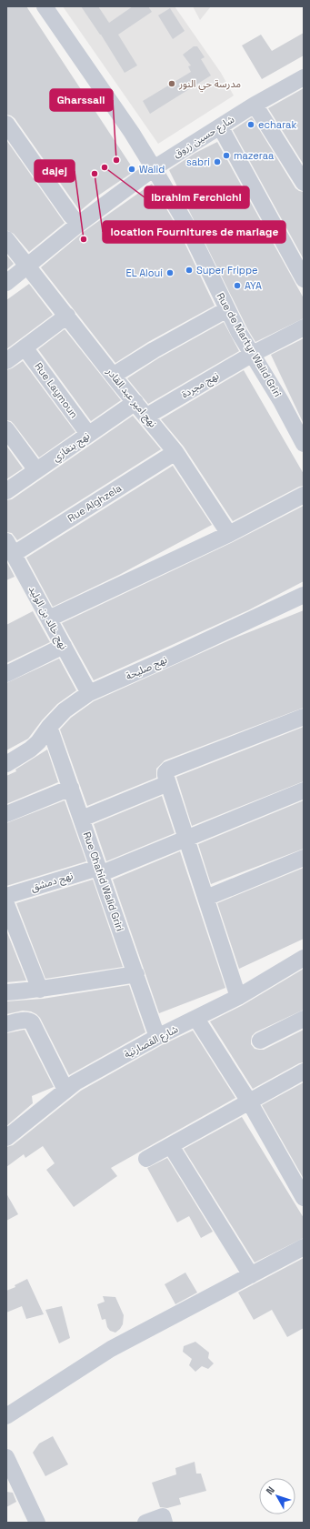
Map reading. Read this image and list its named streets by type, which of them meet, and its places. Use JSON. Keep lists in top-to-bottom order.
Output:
{
  "streets": {
    "street": [
      "شارع حسين زروق",
      "Rue de Martyr Walid Griri",
      "نهج مجردة",
      "Rue Laymoun",
      "نهج امير عبد القادر",
      "نهج بنغازي",
      "Rue Alghzela",
      "نهج خالد بن الوليد",
      "نهج صليحة",
      "نهج دمشق",
      "Rue Chahid Walid Griri",
      "شارع القصارنية"
    ]
  },
  "crossings": [
    ["شارع حسين زروق", "Rue de Martyr Walid Griri"],
    ["شارع حسين زروق", "نهج امير عبد القادر"],
    ["Rue de Martyr Walid Griri", "نهج مجردة"],
    ["نهج مجردة", "نهج امير عبد القادر"],
    ["Rue Laymoun", "نهج بنغازي"],
    ["نهج امير عبد القادر", "نهج بنغازي"],
    ["نهج امير عبد القادر", "Rue Alghzela"],
    ["Rue Alghzela", "نهج خالد بن الوليد"],
    ["نهج خالد بن الوليد", "نهج صليحة"],
    ["نهج صليحة", "Rue Chahid Walid Griri"],
    ["نهج دمشق", "Rue Chahid Walid Griri"],
    ["Rue Chahid Walid Griri", "شارع القصارنية"]
  ],
  "places": [
    "مدرسة حي النور",
    "echarak",
    "mazeraa",
    "Gharssali",
    "sabri",
    "Ibrahim Ferchichi",
    "Walid",
    "location Fournitures de mariage",
    "dajej",
    "Super Frippe",
    "EL Aloui",
    "AYA"
  ],
  "north": "top left"
}
